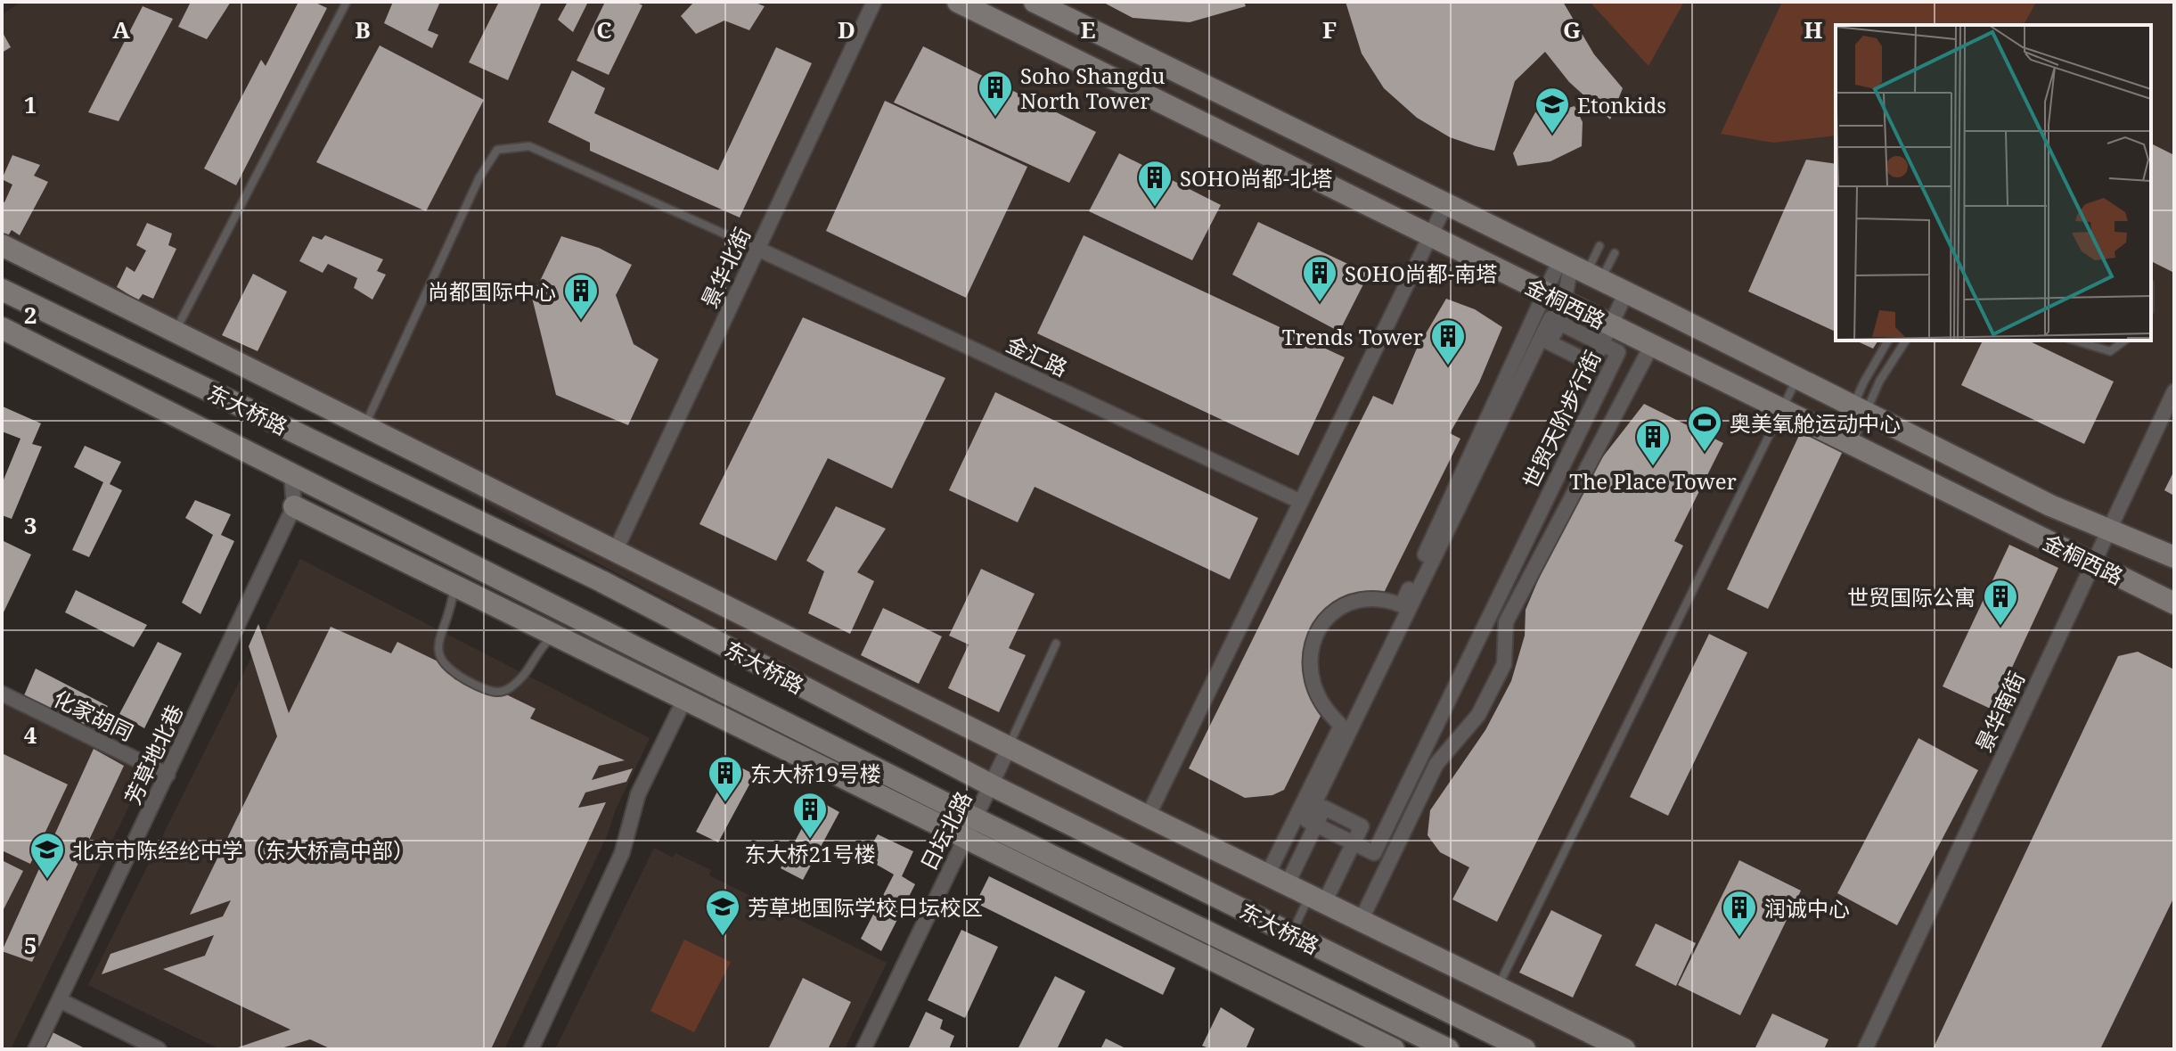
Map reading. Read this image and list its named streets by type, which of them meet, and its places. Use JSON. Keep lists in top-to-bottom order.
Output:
{
  "streets": {
    "main road": ["金桐西路", "东大桥路"],
    "street": [
      "景华北街",
      "金汇路",
      "世贸天阶步行街",
      "景华南街",
      "化家胡同",
      "芳草地北巷",
      "日坛北路"
    ]
  },
  "crossings": [
    ["景华北街", "金汇路"],
    ["金桐西路", "世贸天阶步行街"],
    ["金桐西路", "景华南街"],
    ["东大桥路", "日坛北路"],
    ["化家胡同", "芳草地北巷"]
  ],
  "places": {
    "building": [
      "Soho Shangdu North Tower",
      "SOHO尚都-北塔",
      "SOHO尚都-南塔",
      "尚都国际中心",
      "Trends Tower",
      "The Place Tower",
      "世贸国际公寓",
      "东大桥19号楼",
      "东大桥21号楼",
      "润诚中心"
    ],
    "school or university": ["Etonkids", "北京市陈经纶中学（东大桥高中部）", "芳草地国际学校日坛校区"],
    "sports": ["奥美氧舱运动中心"]
  },
  "grid": {
    "columns": [
      "A",
      "B",
      "C",
      "D",
      "E",
      "F",
      "G",
      "H"
    ],
    "rows": [
      "1",
      "2",
      "3",
      "4",
      "5"
    ]
  }
}
